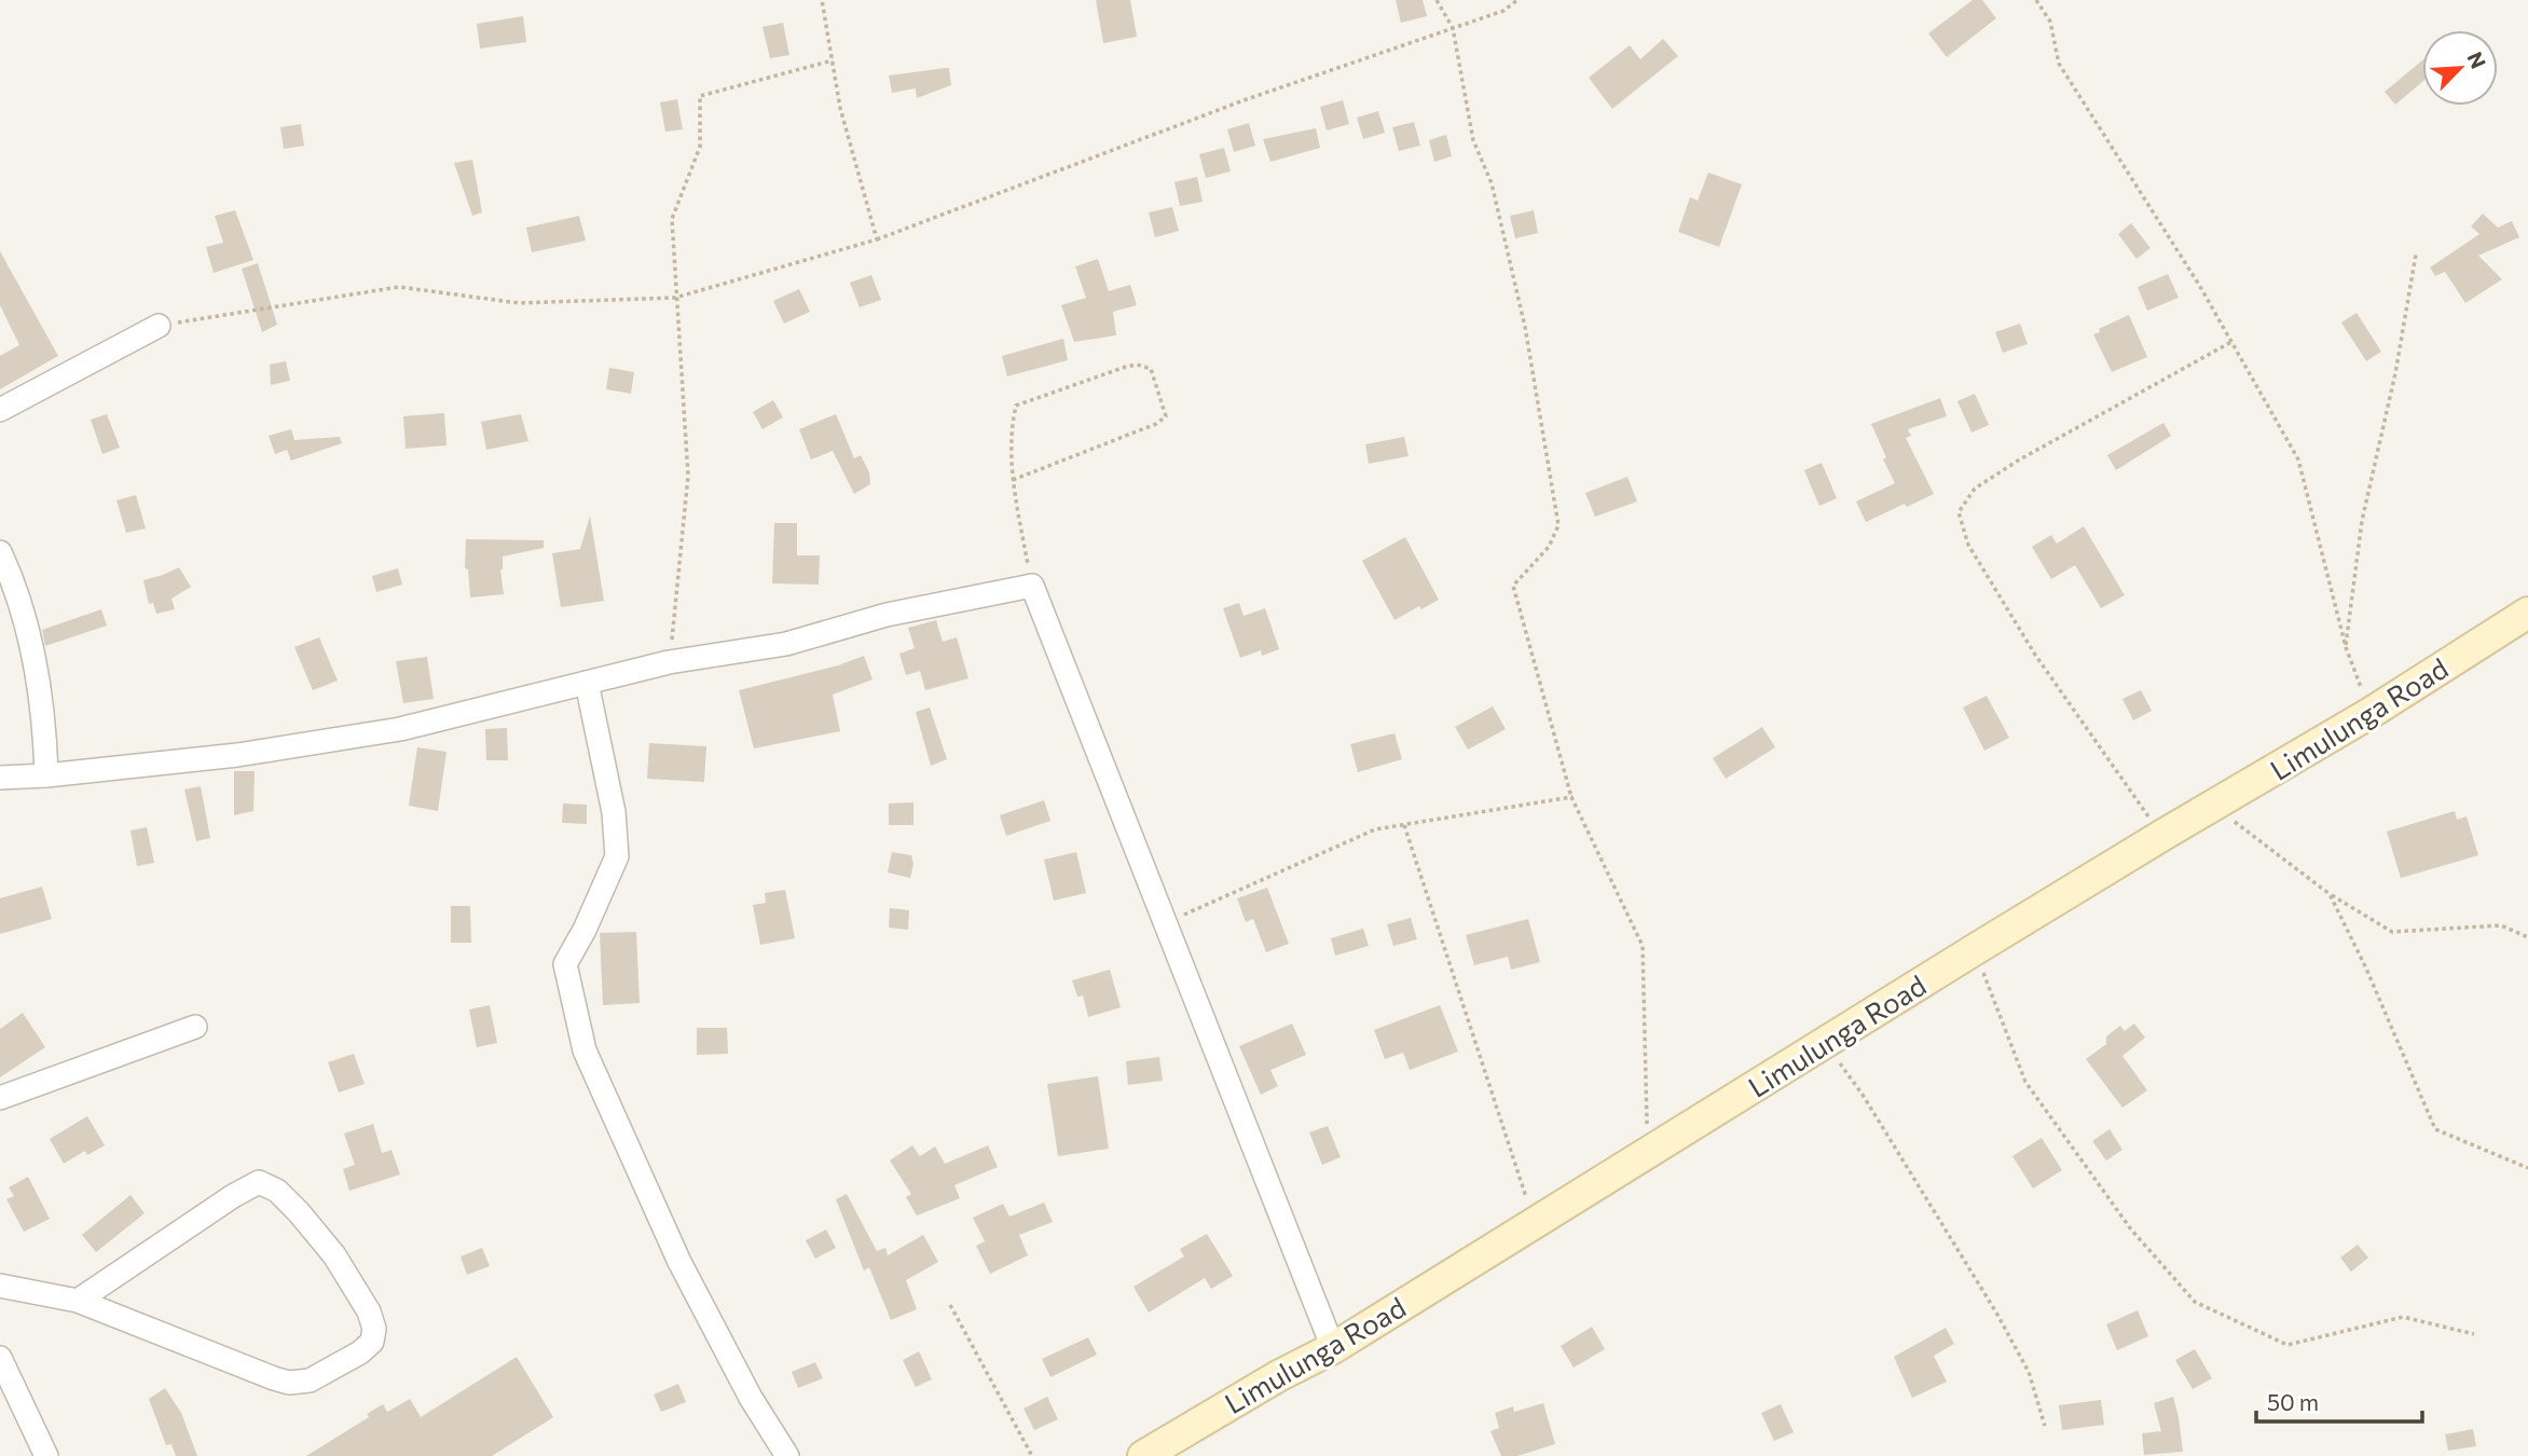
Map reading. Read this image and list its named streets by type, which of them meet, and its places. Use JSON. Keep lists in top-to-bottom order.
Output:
{
  "streets": {
    "main road": ["Limulunga Road"]
  },
  "scale_bar": "50 m",
  "north": "top right"
}
